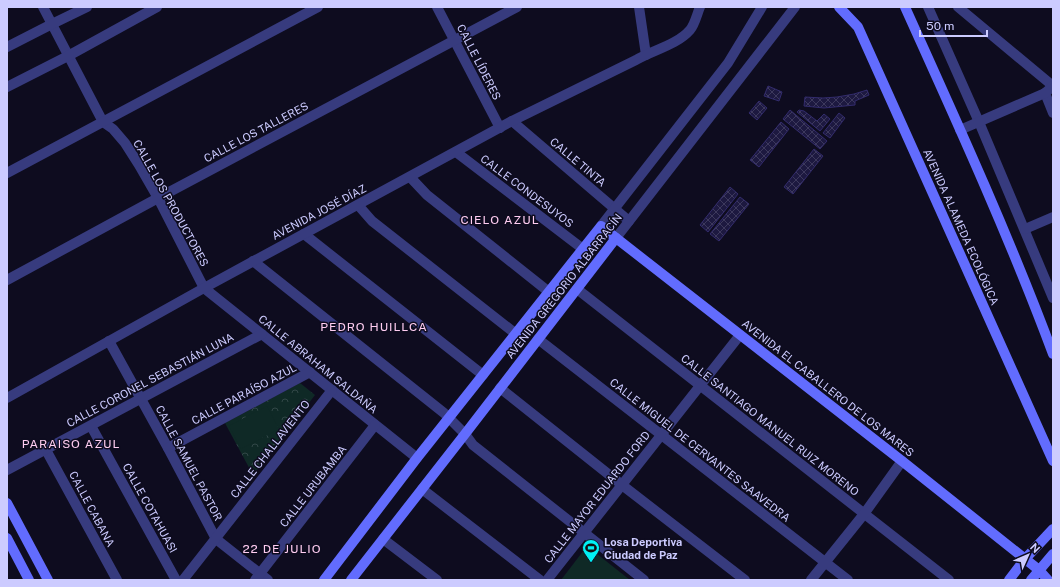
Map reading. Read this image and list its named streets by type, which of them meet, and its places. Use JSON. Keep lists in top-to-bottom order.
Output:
{
  "streets": {
    "street": [
      "CALLE LÍDERES",
      "CALLE LOS TALLERES",
      "CALLE TINTA",
      "CALLE CONDESUYOS",
      "CALLE LOS PRODUCTORES",
      "AVENIDA JOSÉ DÍAZ",
      "AVENIDA ALAMEDA ECOLÓGICA",
      "AVENIDA GREGORIO ALBARRACÍN",
      "CALLE ABRAHAM SALDAÑA",
      "CALLE CORONEL SEBASTIÁN LUNA",
      "AVENIDA EL CABALLERO DE LOS MARES",
      "CALLE PARAÍSO AZUL",
      "CALLE SANTIAGO MANUEL RUIZ MORENO",
      "CALLE CHALLAVIENTO",
      "CALLE MIGUEL DE CERVANTES SAAVEDRA",
      "CALLE SAMUEL PASTOR",
      "CALLE URUBAMBA",
      "CALLE MAYOR EDUARDO FORD",
      "CALLE COTAHUASI",
      "CALLE CABANA"
    ]
  },
  "crossings": [
    ["CALLE LÍDERES", "CALLE LOS TALLERES"],
    ["CALLE LÍDERES", "AVENIDA JOSÉ DÍAZ"],
    ["CALLE LOS TALLERES", "CALLE LOS PRODUCTORES"],
    ["CALLE TINTA", "AVENIDA JOSÉ DÍAZ"],
    ["CALLE TINTA", "AVENIDA GREGORIO ALBARRACÍN"],
    ["CALLE CONDESUYOS", "AVENIDA JOSÉ DÍAZ"],
    ["CALLE CONDESUYOS", "AVENIDA GREGORIO ALBARRACÍN"],
    ["CALLE LOS PRODUCTORES", "AVENIDA JOSÉ DÍAZ"],
    ["CALLE LOS PRODUCTORES", "CALLE ABRAHAM SALDAÑA"],
    ["AVENIDA JOSÉ DÍAZ", "CALLE ABRAHAM SALDAÑA"],
    ["AVENIDA JOSÉ DÍAZ", "CALLE SAMUEL PASTOR"],
    ["AVENIDA GREGORIO ALBARRACÍN", "CALLE ABRAHAM SALDAÑA"],
    ["AVENIDA GREGORIO ALBARRACÍN", "AVENIDA EL CABALLERO DE LOS MARES"],
    ["AVENIDA GREGORIO ALBARRACÍN", "CALLE SANTIAGO MANUEL RUIZ MORENO"],
    ["AVENIDA GREGORIO ALBARRACÍN", "CALLE MIGUEL DE CERVANTES SAAVEDRA"],
    ["CALLE ABRAHAM SALDAÑA", "CALLE CORONEL SEBASTIÁN LUNA"],
    ["CALLE ABRAHAM SALDAÑA", "CALLE PARAÍSO AZUL"],
    ["CALLE ABRAHAM SALDAÑA", "CALLE CHALLAVIENTO"],
    ["CALLE ABRAHAM SALDAÑA", "CALLE URUBAMBA"],
    ["CALLE CORONEL SEBASTIÁN LUNA", "CALLE SAMUEL PASTOR"],
    ["CALLE CORONEL SEBASTIÁN LUNA", "CALLE COTAHUASI"],
    ["CALLE CORONEL SEBASTIÁN LUNA", "CALLE CABANA"],
    ["AVENIDA EL CABALLERO DE LOS MARES", "CALLE MAYOR EDUARDO FORD"],
    ["CALLE PARAÍSO AZUL", "CALLE SAMUEL PASTOR"],
    ["CALLE SANTIAGO MANUEL RUIZ MORENO", "CALLE MAYOR EDUARDO FORD"],
    ["CALLE CHALLAVIENTO", "CALLE SAMUEL PASTOR"],
    ["CALLE MIGUEL DE CERVANTES SAAVEDRA", "CALLE MAYOR EDUARDO FORD"],
    ["CALLE SAMUEL PASTOR", "CALLE URUBAMBA"]
  ],
  "districts": [
    "CIELO AZUL",
    "PEDRO HUILLCA",
    "PARAISO AZUL",
    "22 DE JULIO"
  ],
  "places": {
    "sports": ["Losa Deportiva Ciudad de Paz"]
  },
  "scale_bar": "50 m",
  "north": "top right"
}
